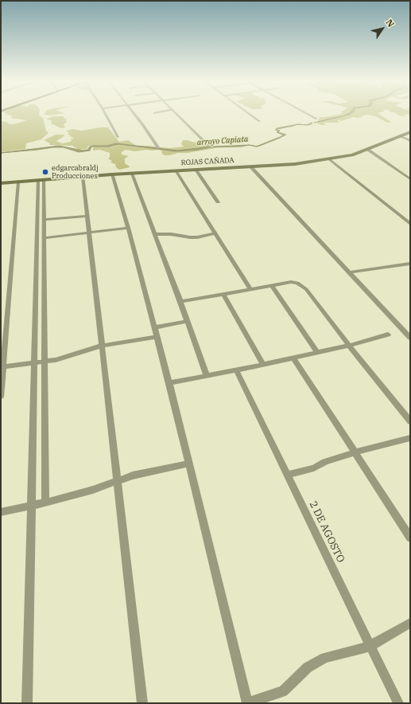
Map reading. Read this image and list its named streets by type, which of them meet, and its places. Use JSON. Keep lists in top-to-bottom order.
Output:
{
  "streets": {
    "main road": ["ROJAS CAÑADA"],
    "street": ["2 DE AGOSTO"]
  },
  "water": ["arroyo Capiata"],
  "places": ["edgarcabraldj Producciones"],
  "north": "top right"
}
